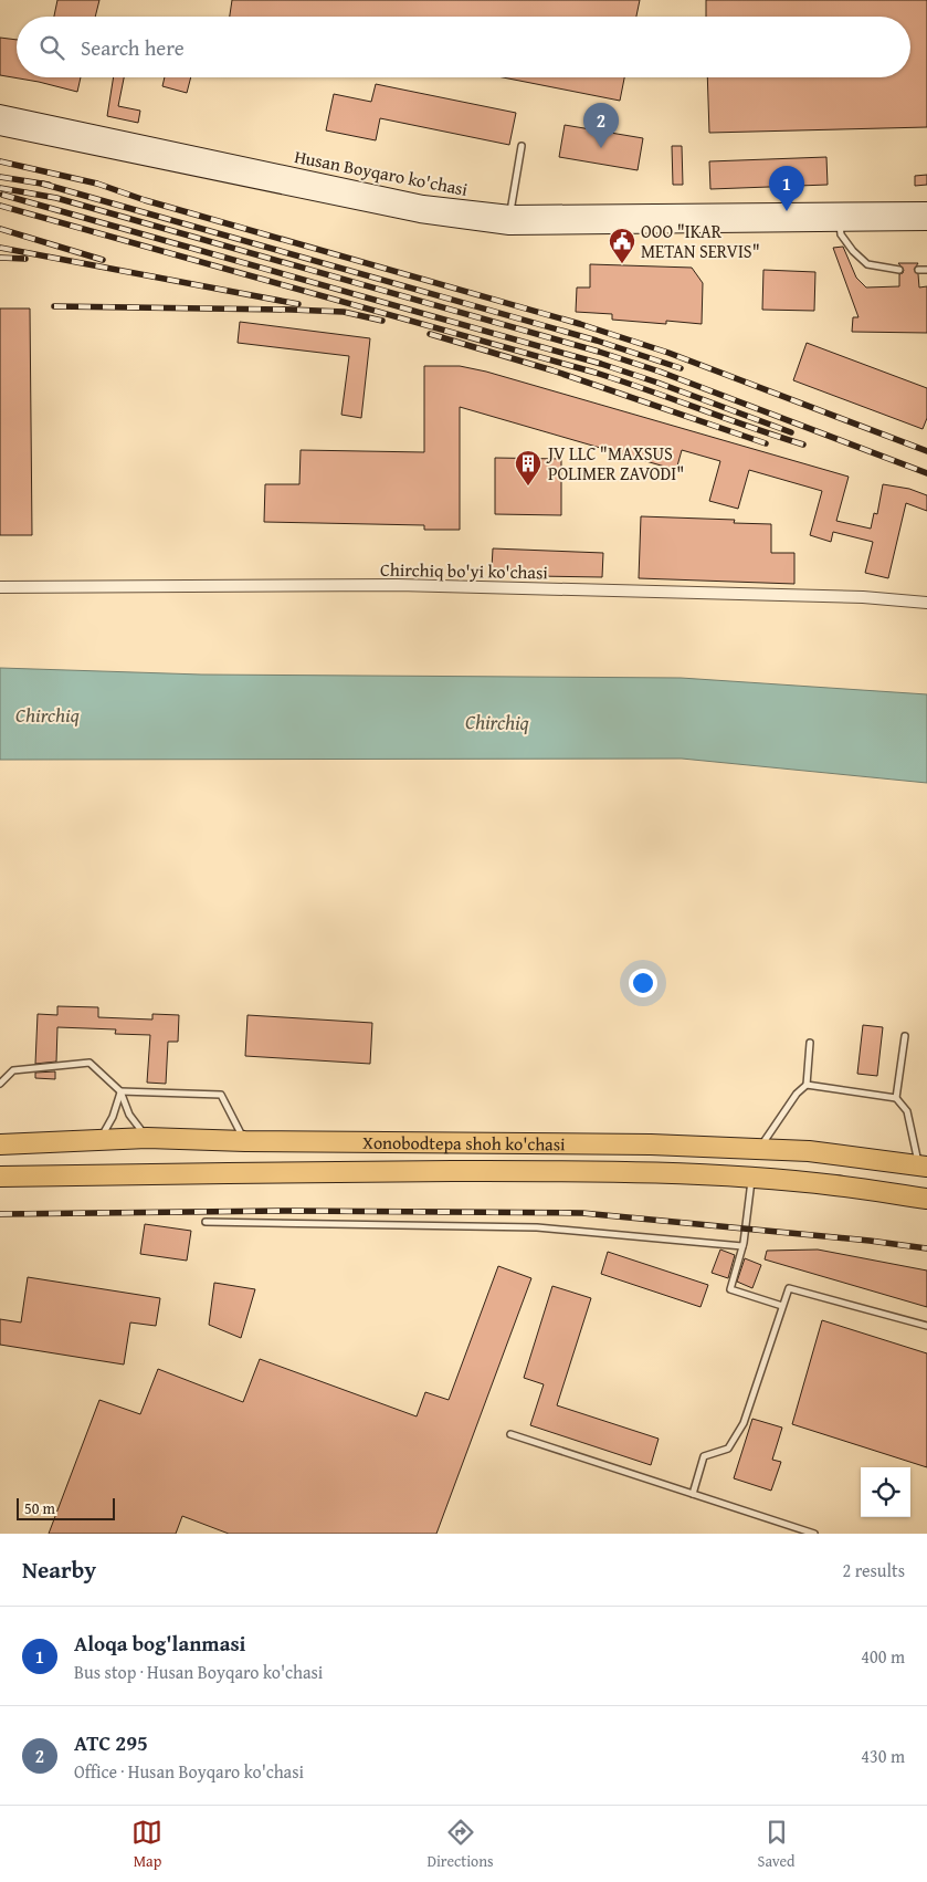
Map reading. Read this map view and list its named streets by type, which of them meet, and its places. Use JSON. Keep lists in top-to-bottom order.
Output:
{
  "streets": {
    "highway": ["Xonobodtepa shoh ko'chasi"],
    "main road": ["Husan Boyqaro ko'chasi"],
    "street": ["Chirchiq bo'yi ko'chasi"]
  },
  "water": ["Chirchiq"],
  "places": {
    "public building": ["OOO \"IKAR METAN SERVIS\""],
    "building": ["JV LLC \"MAXSUS POLIMER ZAVODI\""]
  },
  "scale_bar": "50 m",
  "page": {
    "search": "Search here",
    "pins": ["2", "1"],
    "scale": "50 m",
    "heading": ["Nearby", "2 results"],
    "list": [
      {
        "mark": "1",
        "name": "Aloqa bog'lanmasi",
        "note": "Bus stop · Husan Boyqaro ko'chasi",
        "value": "400 m"
      },
      {
        "mark": "2",
        "name": "ATC 295",
        "note": "Office · Husan Boyqaro ko'chasi",
        "value": "430 m"
      }
    ],
    "nav": ["Map", "Directions", "Saved"]
  }
}
